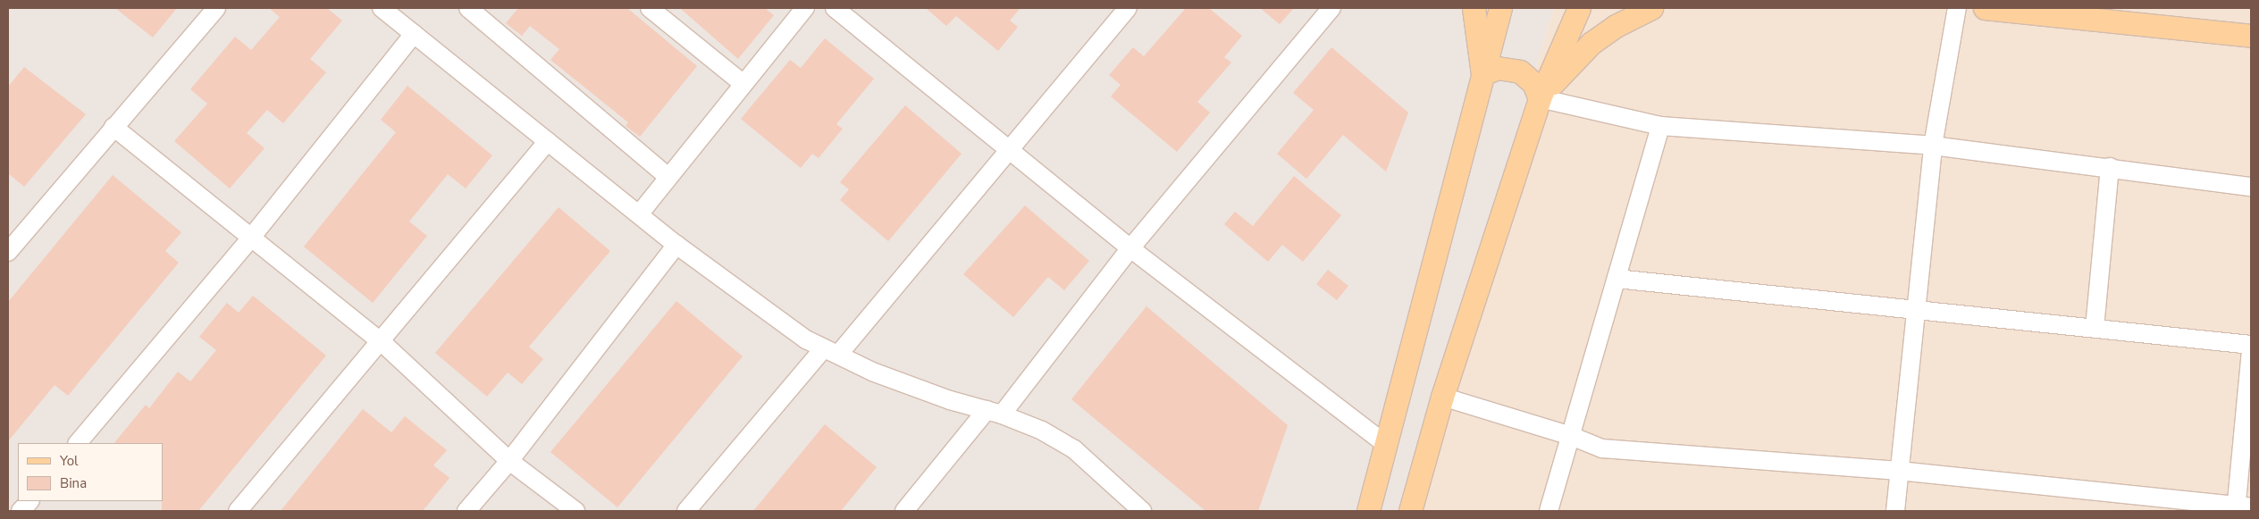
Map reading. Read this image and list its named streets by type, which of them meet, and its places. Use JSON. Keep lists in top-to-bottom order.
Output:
{
  "legend": ["Yol", "Bina"]
}
